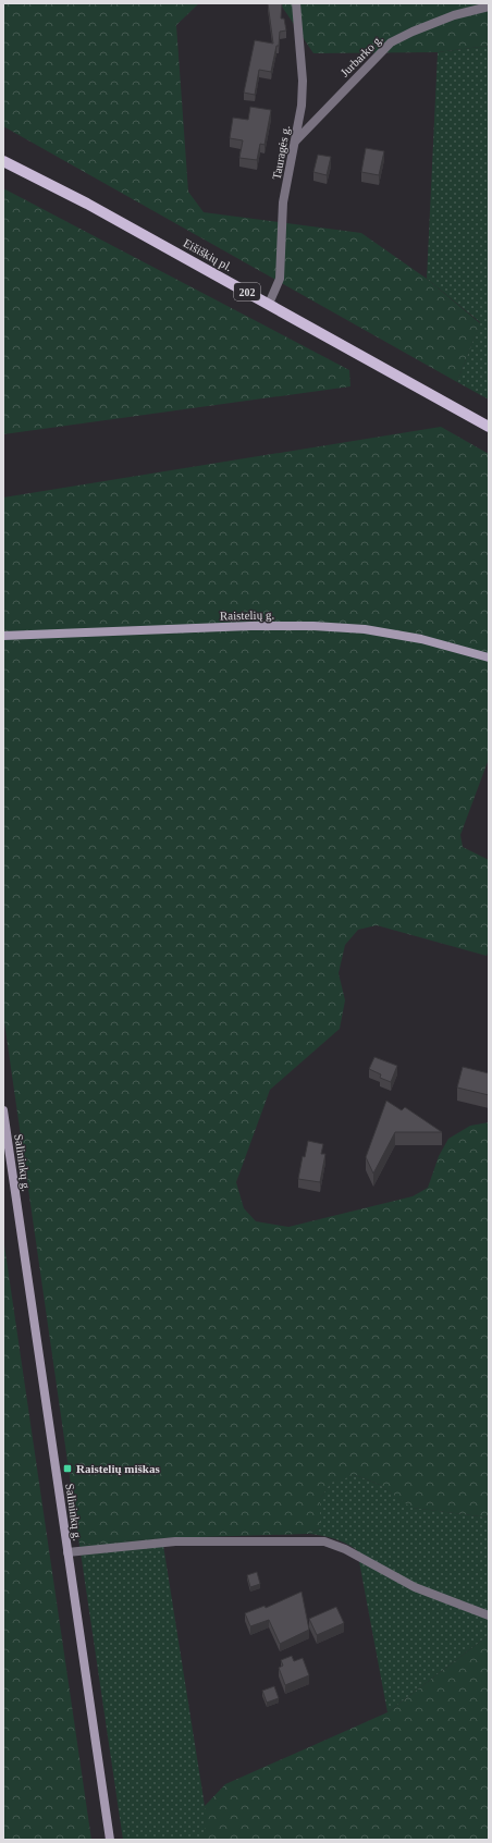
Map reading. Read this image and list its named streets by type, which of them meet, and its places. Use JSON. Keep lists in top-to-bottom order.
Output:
{
  "streets": {
    "main road": [
      "Eišiškių pl.",
      "202",
      "Raistelių g.",
      "Salininkų g."
    ],
    "street": ["Jurbarko g.", "Tauragės g."]
  },
  "crossings": [
    ["Jurbarko g.", "Tauragės g."],
    ["Tauragės g.", "Eišiškių pl."]
  ],
  "places": {
    "transit": ["Raistelių miškas"]
  }
}
